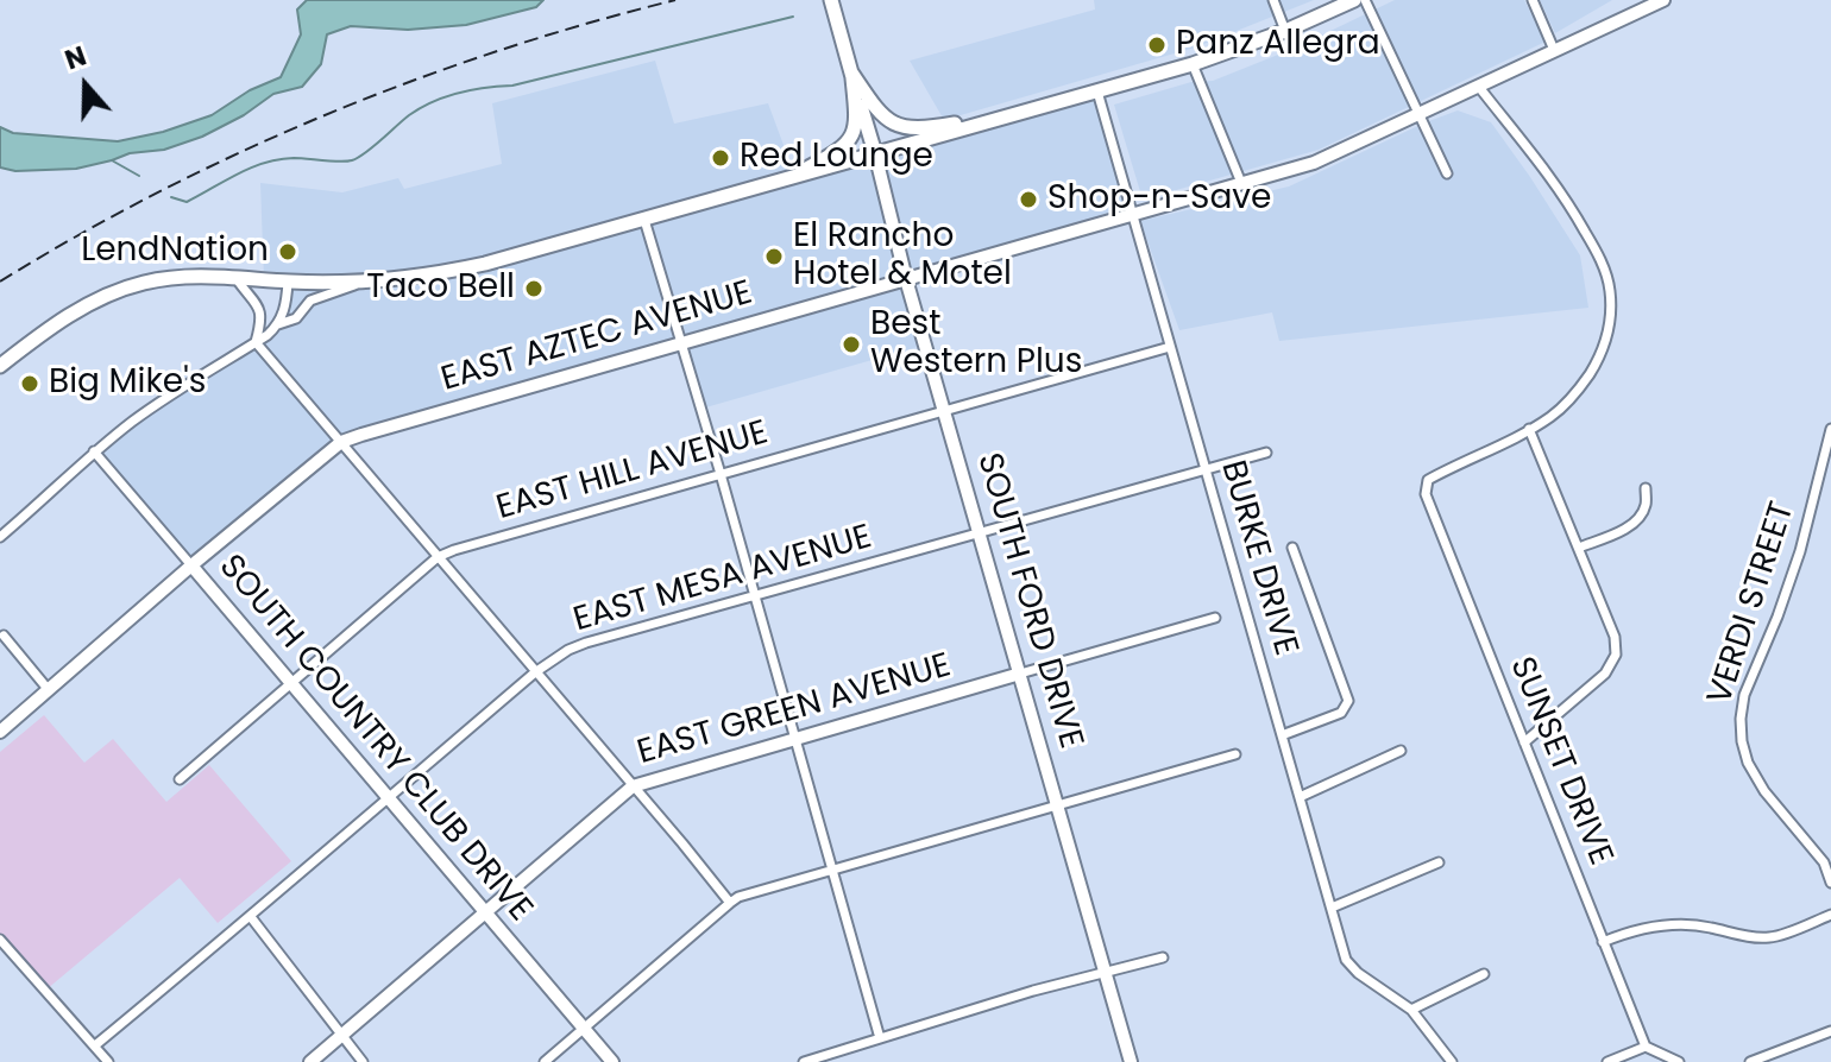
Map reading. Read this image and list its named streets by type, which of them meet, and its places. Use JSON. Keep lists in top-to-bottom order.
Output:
{
  "streets": {
    "main road": [
      "EAST AZTEC AVENUE",
      "SOUTH FORD DRIVE",
      "EAST GREEN AVENUE",
      "SOUTH COUNTRY CLUB DRIVE"
    ],
    "street": [
      "EAST HILL AVENUE",
      "BURKE DRIVE",
      "EAST MESA AVENUE",
      "VERDI STREET",
      "SUNSET DRIVE"
    ]
  },
  "crossings": [
    ["EAST AZTEC AVENUE", "BURKE DRIVE"],
    ["EAST AZTEC AVENUE", "SOUTH FORD DRIVE"],
    ["EAST AZTEC AVENUE", "SOUTH COUNTRY CLUB DRIVE"],
    ["EAST HILL AVENUE", "BURKE DRIVE"],
    ["EAST HILL AVENUE", "SOUTH FORD DRIVE"],
    ["EAST HILL AVENUE", "SOUTH COUNTRY CLUB DRIVE"],
    ["BURKE DRIVE", "EAST MESA AVENUE"],
    ["EAST MESA AVENUE", "SOUTH FORD DRIVE"],
    ["EAST MESA AVENUE", "SOUTH COUNTRY CLUB DRIVE"],
    ["SOUTH FORD DRIVE", "EAST GREEN AVENUE"],
    ["EAST GREEN AVENUE", "SOUTH COUNTRY CLUB DRIVE"]
  ],
  "places": [
    "Panz Allegra",
    "Red Lounge",
    "Shop-n-Save",
    "LendNation",
    "El Rancho Hotel & Motel",
    "Taco Bell",
    "Best Western Plus",
    "Big Mike's"
  ],
  "north": "top"
}
